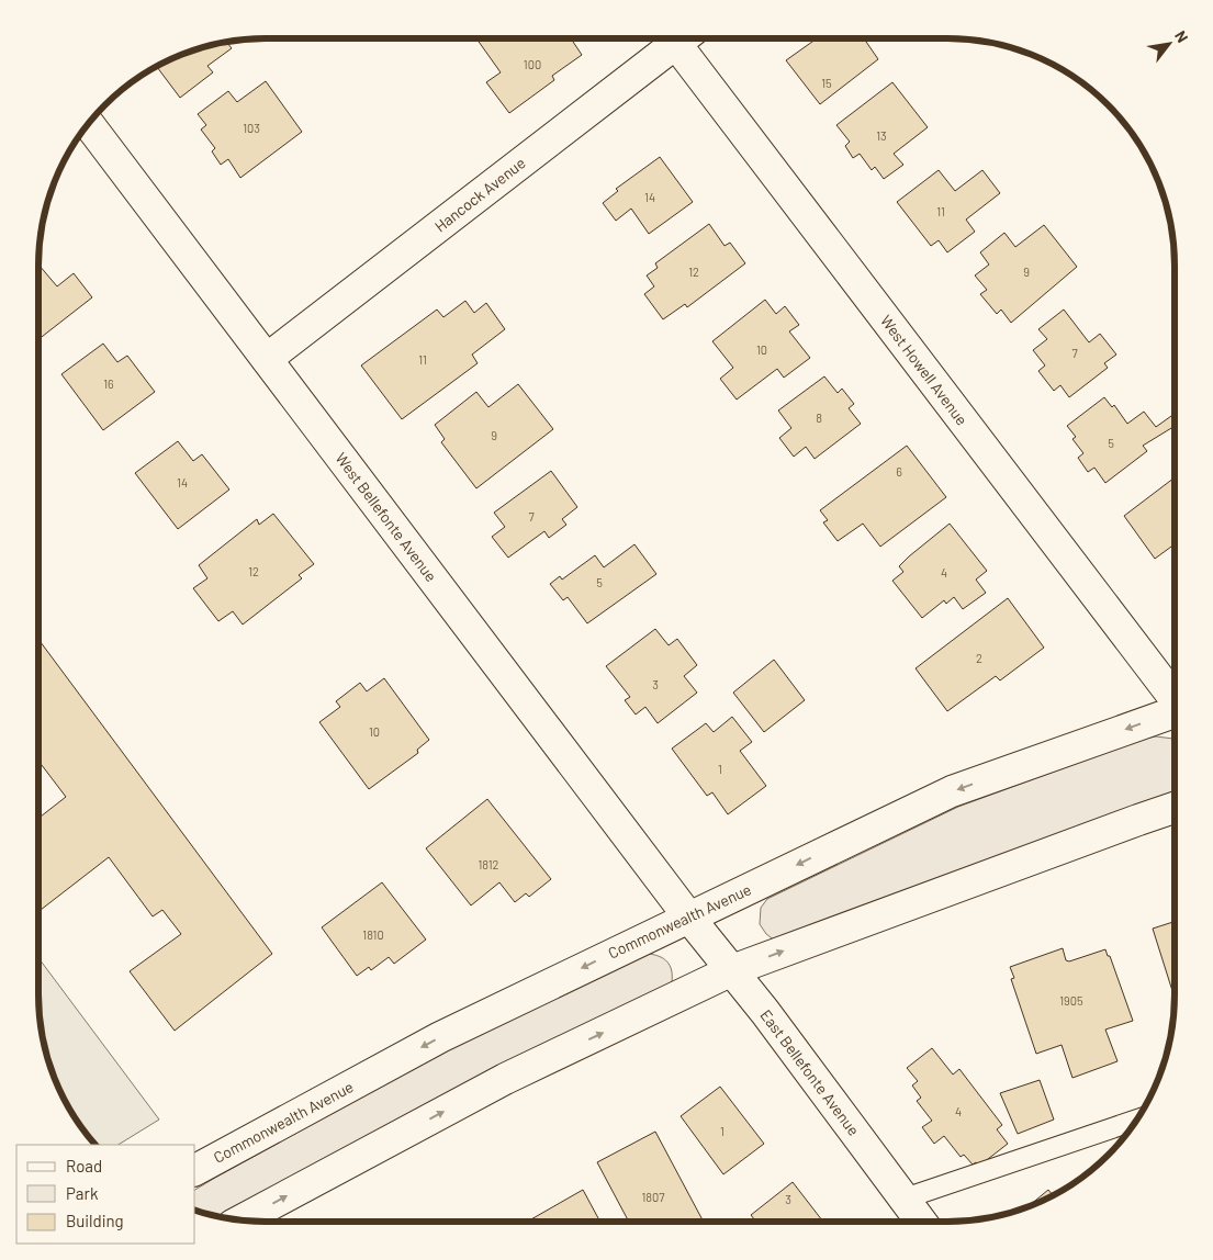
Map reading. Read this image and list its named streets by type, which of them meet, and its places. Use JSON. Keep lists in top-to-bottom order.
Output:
{
  "streets": {
    "street": [
      "Hancock Avenue",
      "West Howell Avenue",
      "West Bellefonte Avenue",
      "Commonwealth Avenue",
      "East Bellefonte Avenue"
    ]
  },
  "crossings": [
    ["Hancock Avenue", "West Bellefonte Avenue"],
    ["West Bellefonte Avenue", "Commonwealth Avenue"],
    ["West Bellefonte Avenue", "East Bellefonte Avenue"],
    ["Commonwealth Avenue", "East Bellefonte Avenue"]
  ],
  "house_numbers": [
    "100",
    "15",
    "103",
    "13",
    "14",
    "11",
    "12",
    "9",
    "10",
    "7",
    "11",
    "16",
    "8",
    "9",
    "5",
    "6",
    "14",
    "7",
    "12",
    "4",
    "5",
    "2",
    "3",
    "10",
    "1",
    "1812",
    "1810",
    "1905",
    "4",
    "1",
    "1807",
    "3"
  ],
  "legend": ["Road", "Park", "Building"],
  "north": "top right"
}
